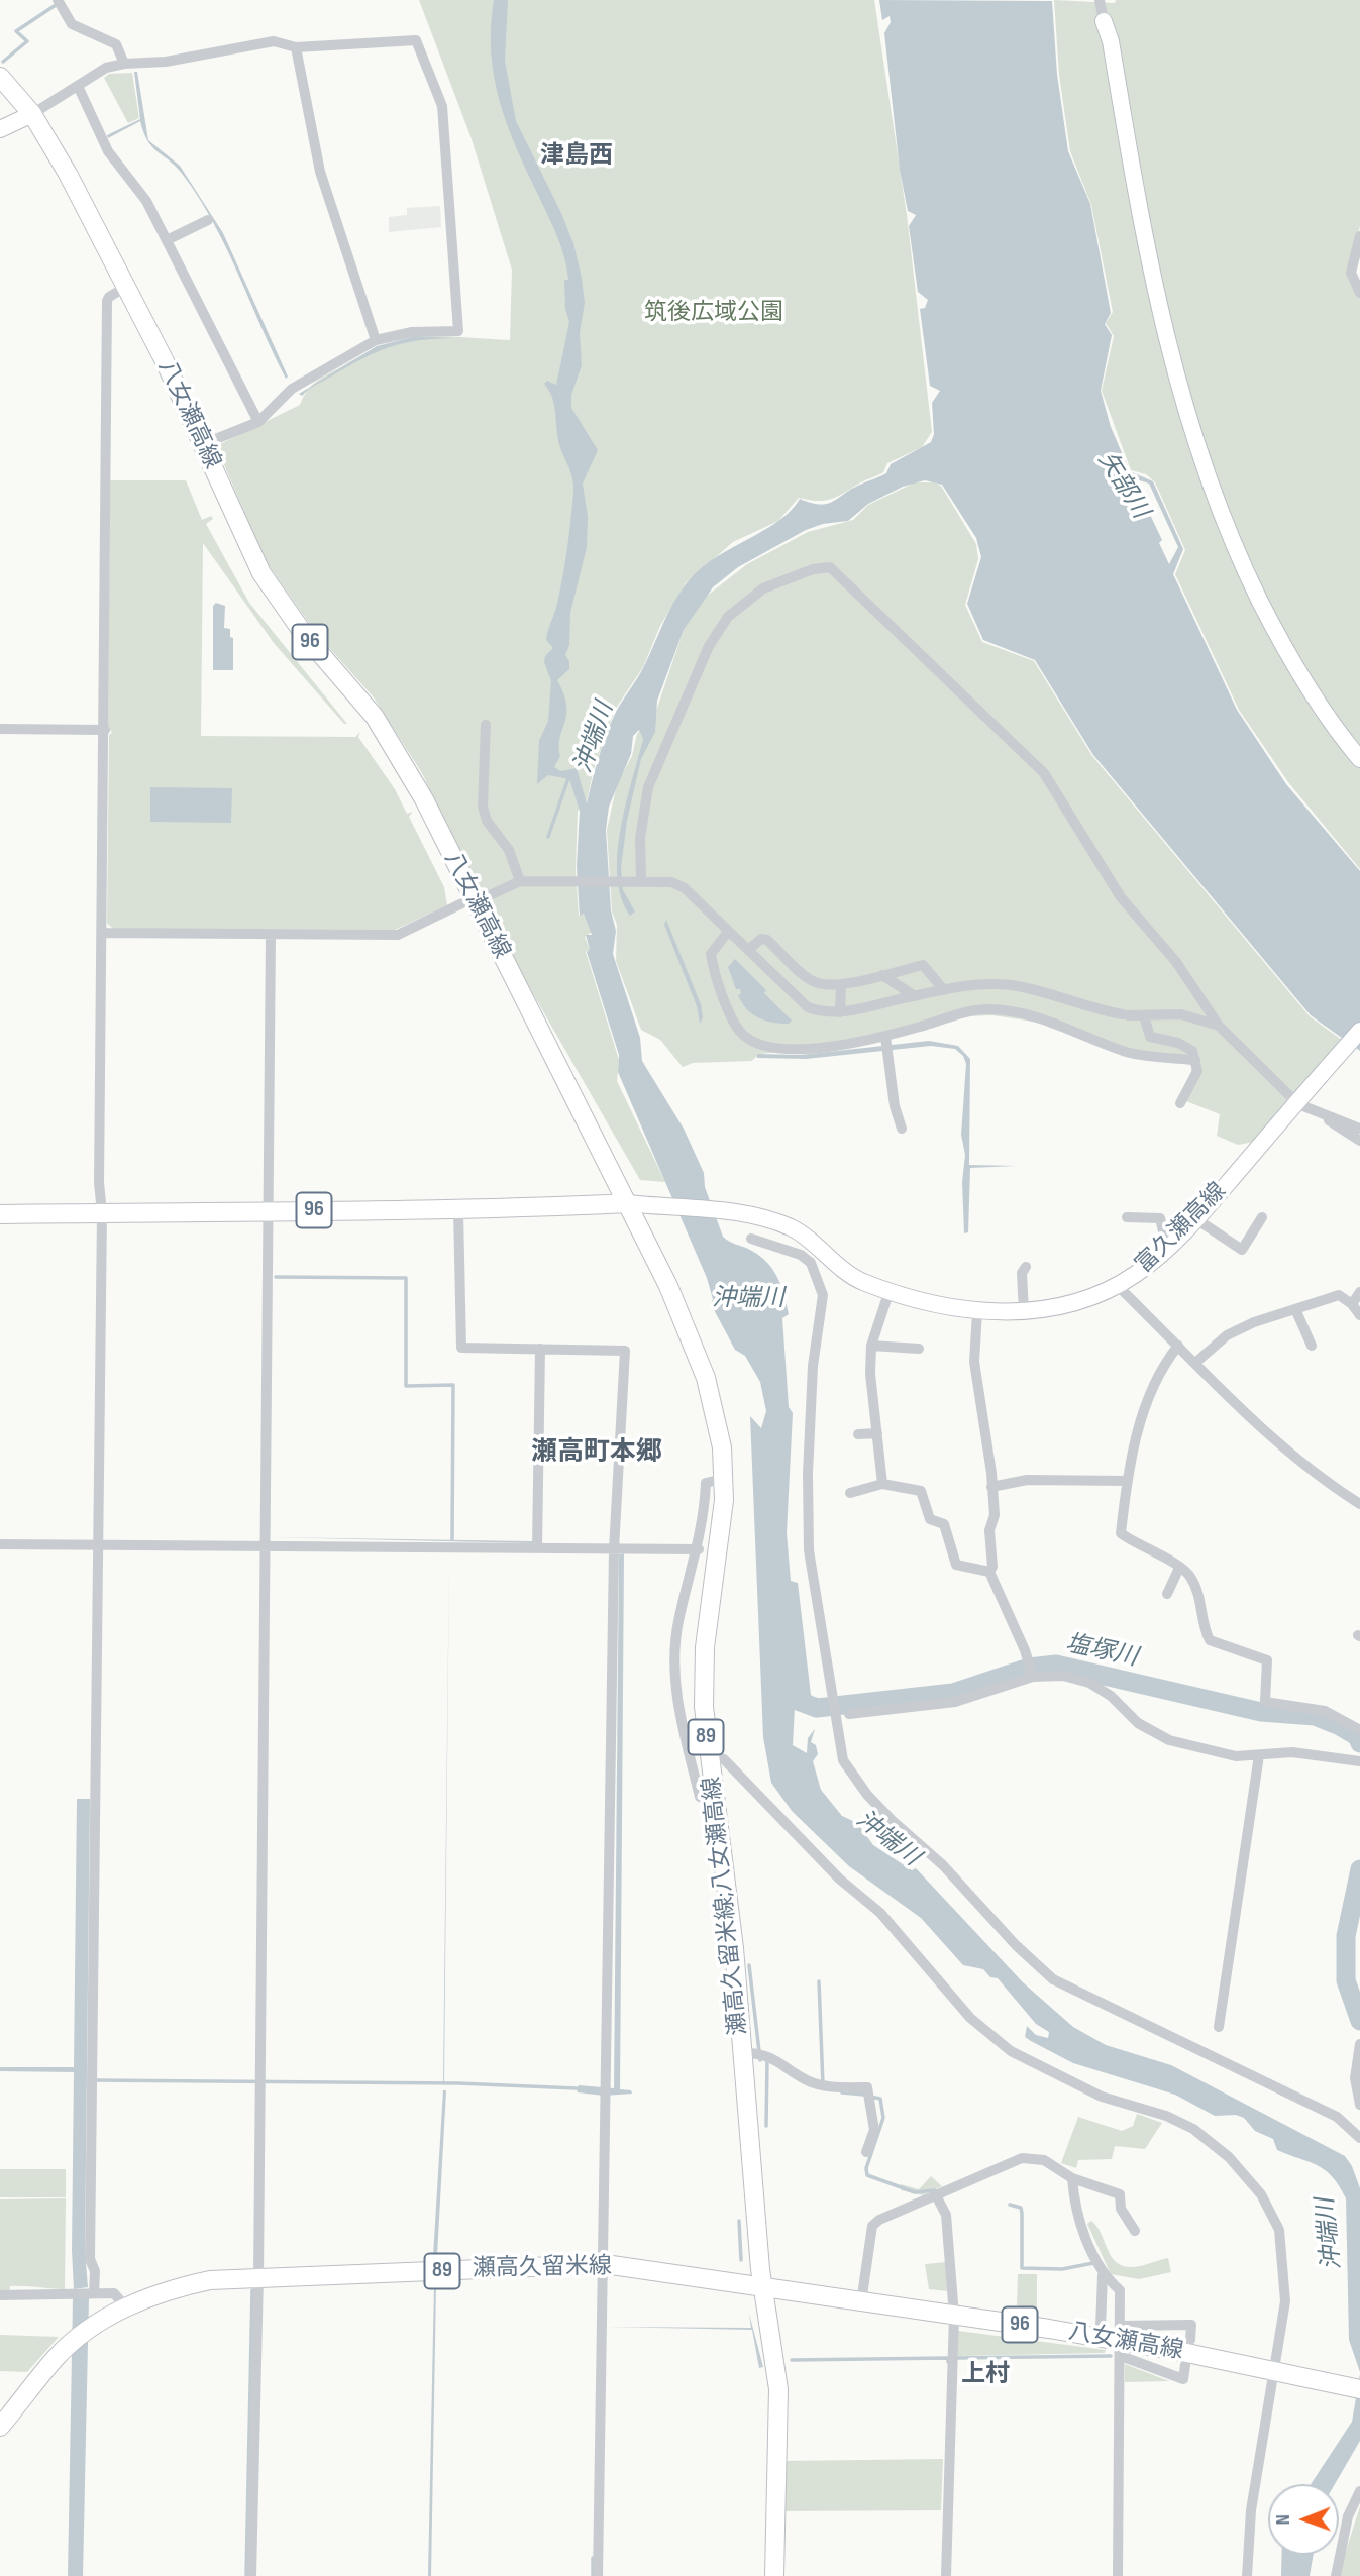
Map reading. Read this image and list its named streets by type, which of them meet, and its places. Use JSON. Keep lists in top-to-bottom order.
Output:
{
  "streets": {
    "main road": [
      "八女瀬高線",
      "96",
      "富久瀬高線",
      "89",
      "瀬高久留米線;八女瀬高線",
      "瀬高久留米線"
    ]
  },
  "crossings": [
    ["八女瀬高線", "96"],
    ["八女瀬高線", "富久瀬高線"],
    ["八女瀬高線", "89"],
    ["八女瀬高線", "瀬高久留米線;八女瀬高線"],
    ["八女瀬高線", "瀬高久留米線"],
    ["96", "富久瀬高線"],
    ["96", "瀬高久留米線;八女瀬高線"],
    ["富久瀬高線", "瀬高久留米線;八女瀬高線"],
    ["89", "瀬高久留米線;八女瀬高線"],
    ["89", "瀬高久留米線"],
    ["瀬高久留米線;八女瀬高線", "瀬高久留米線"]
  ],
  "districts": ["津島西", "瀬高町本郷", "上村"],
  "water": ["矢部川", "沖端川", "塩塚川"],
  "parks": ["筑後広域公園"],
  "north": "left"
}
